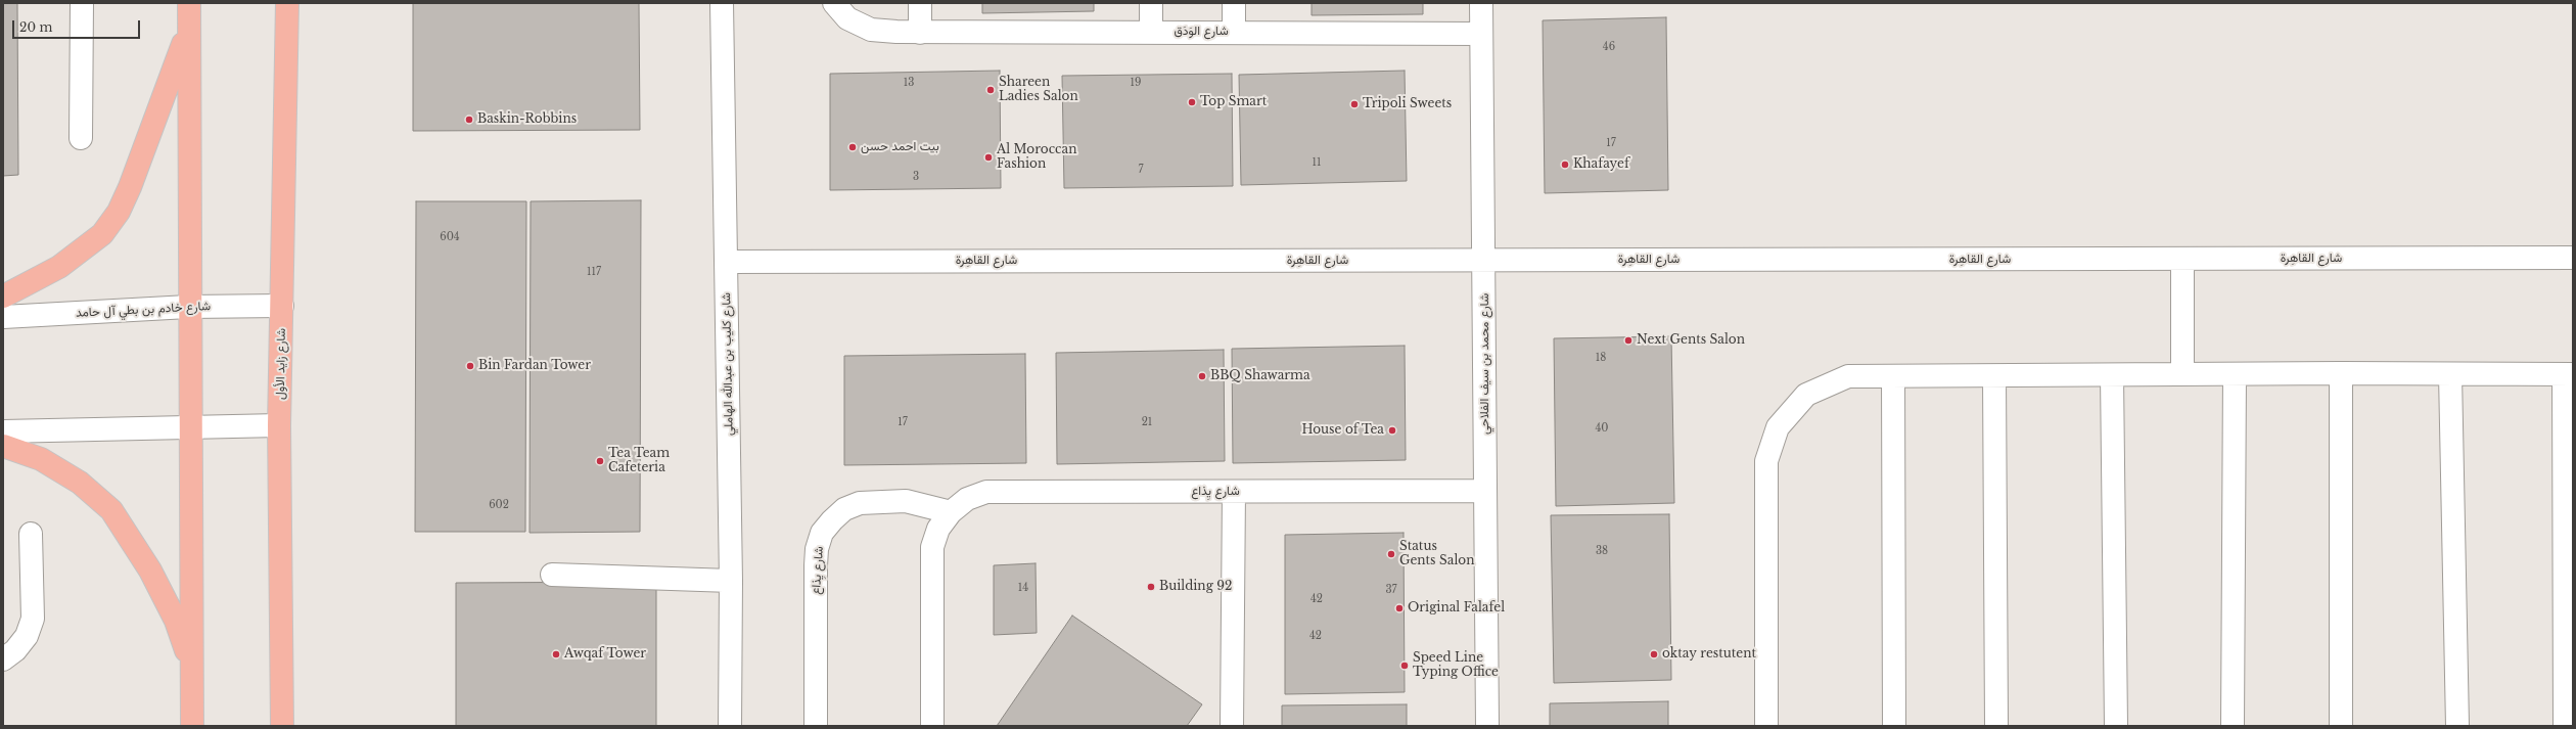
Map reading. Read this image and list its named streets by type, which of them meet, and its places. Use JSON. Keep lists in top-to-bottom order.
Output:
{
  "streets": {
    "main road": ["شارع زايد الأول"],
    "street": [
      "شارع الوَدَق",
      "شارع القاهِرة",
      "شارع خادم بن بطي آل حامد",
      "شارع كليب بن عبدالله الهاملي",
      "شارع محمد بن سيف الفلاحي",
      "شارع يِذاع"
    ]
  },
  "crossings": [
    ["شارع الوَدَق", "شارع محمد بن سيف الفلاحي"],
    ["شارع القاهِرة", "شارع كليب بن عبدالله الهاملي"],
    ["شارع القاهِرة", "شارع محمد بن سيف الفلاحي"],
    ["شارع خادم بن بطي آل حامد", "شارع زايد الأول"],
    ["شارع محمد بن سيف الفلاحي", "شارع يِذاع"]
  ],
  "places": [
    "Shareen Ladies Salon",
    "Top Smart",
    "Tripoli Sweets",
    "Baskin-Robbins",
    "بيت احمد حسن",
    "Al Moroccan Fashion",
    "Khafayef",
    "Next Gents Salon",
    "Bin Fardan Tower",
    "BBQ Shawarma",
    "House of Tea",
    "Tea Team Cafeteria",
    "Status Gents Salon",
    "Building 92",
    "Original Falafel",
    "Awqaf Tower",
    "oktay restutent",
    "Speed Line Typing Office"
  ],
  "house_numbers": [
    "46",
    "13",
    "19",
    "17",
    "11",
    "7",
    "3",
    "604",
    "117",
    "18",
    "17",
    "21",
    "40",
    "602",
    "38",
    "14",
    "37",
    "42",
    "42"
  ],
  "scale_bar": "20 m"
}
